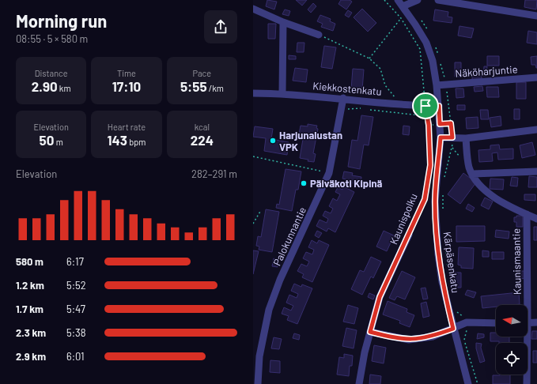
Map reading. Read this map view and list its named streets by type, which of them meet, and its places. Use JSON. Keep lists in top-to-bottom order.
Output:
{
  "streets": {
    "street": [
      "Näköharjuntie",
      "Kiekkostenkatu",
      "Kaunispolku",
      "Palokunnantie",
      "Kaunismaantie",
      "Kärpäsenkatu"
    ]
  },
  "crossings": [
    ["Näköharjuntie", "Kärpäsenkatu"],
    ["Kiekkostenkatu", "Kaunispolku"],
    ["Kiekkostenkatu", "Palokunnantie"],
    ["Kiekkostenkatu", "Kärpäsenkatu"]
  ],
  "places": ["Harjunalustan VPK", "Päiväkoti Kipinä"],
  "north": "left",
  "page": {
    "heading": ["Morning run", "08:55 · 5 × 580 m"],
    "stats": [
      ["Distance", "2.90 km"],
      ["Time", "17:10"],
      ["Pace", "5:55 /km"],
      ["Elevation", "50 m"],
      ["Heart rate", "143 bpm"],
      ["kcal", "224"]
    ],
    "chart": ["Elevation", "282–291 m"],
    "list": [
      {
        "name": "580 m",
        "note": "6:17"
      },
      {
        "name": "1.2 km",
        "note": "5:52"
      },
      {
        "name": "1.7 km",
        "note": "5:47"
      },
      {
        "name": "2.3 km",
        "note": "5:38"
      },
      {
        "name": "2.9 km",
        "note": "6:01"
      }
    ]
  }
}
